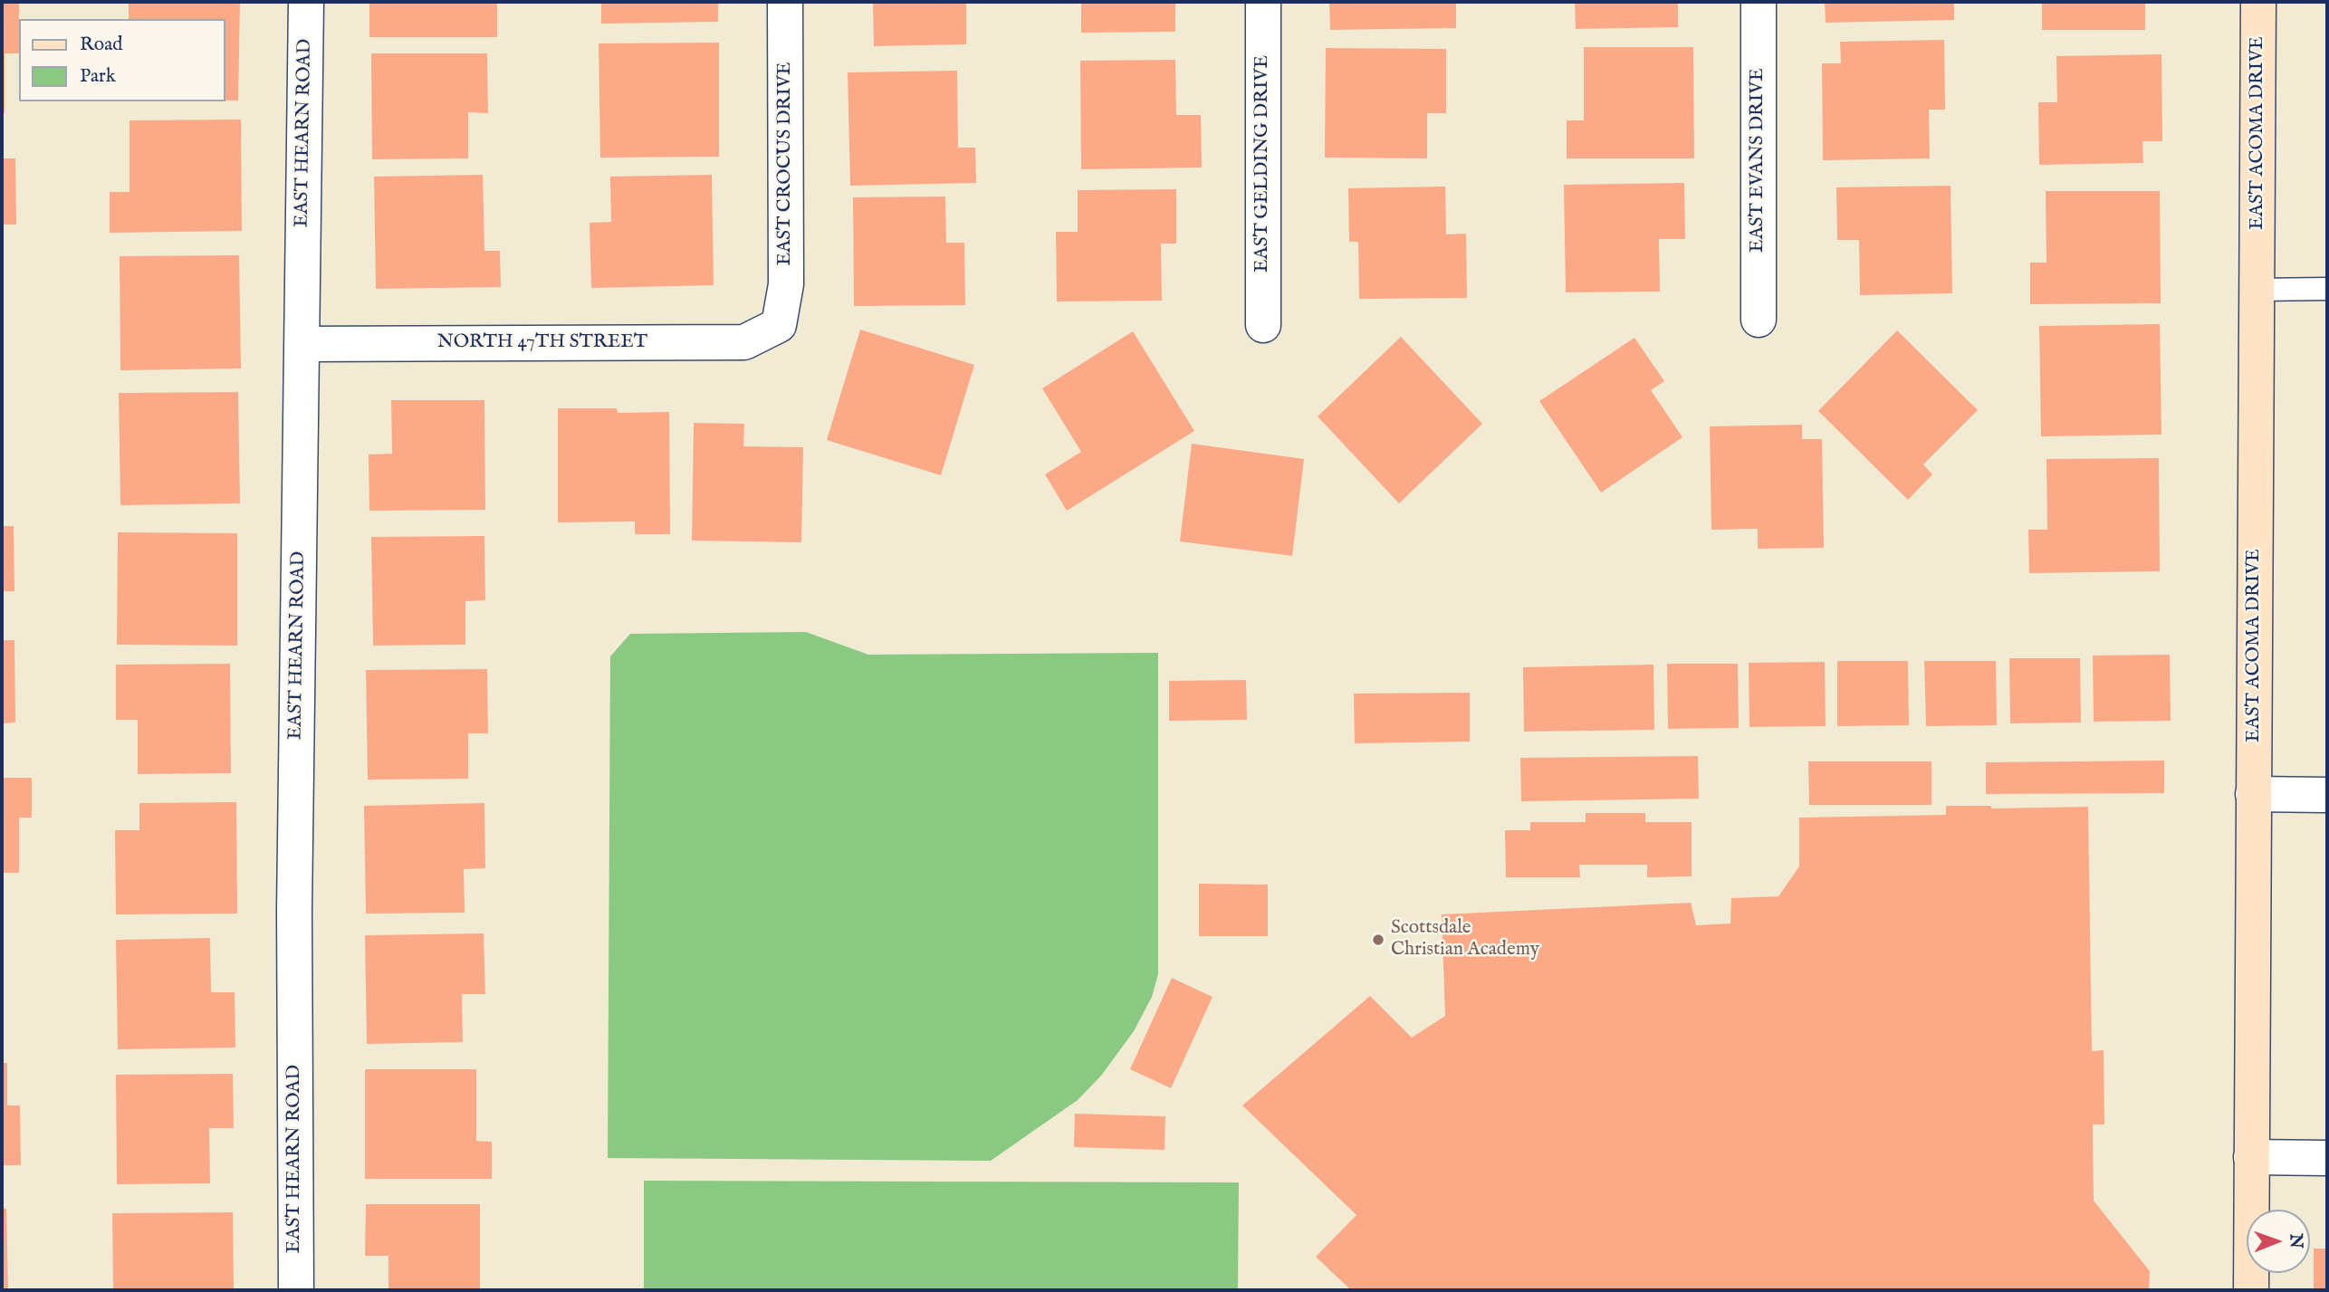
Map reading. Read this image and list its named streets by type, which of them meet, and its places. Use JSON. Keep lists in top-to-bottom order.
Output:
{
  "streets": {
    "street": [
      "EAST HEARN ROAD",
      "EAST ACOMA DRIVE",
      "EAST EVANS DRIVE",
      "EAST CROCUS DRIVE",
      "EAST GELDING DRIVE",
      "NORTH 47TH STREET"
    ]
  },
  "crossings": [
    ["EAST HEARN ROAD", "NORTH 47TH STREET"],
    ["EAST CROCUS DRIVE", "NORTH 47TH STREET"]
  ],
  "places": ["Scottsdale Christian Academy"],
  "legend": ["Road", "Park"],
  "north": "right"
}
